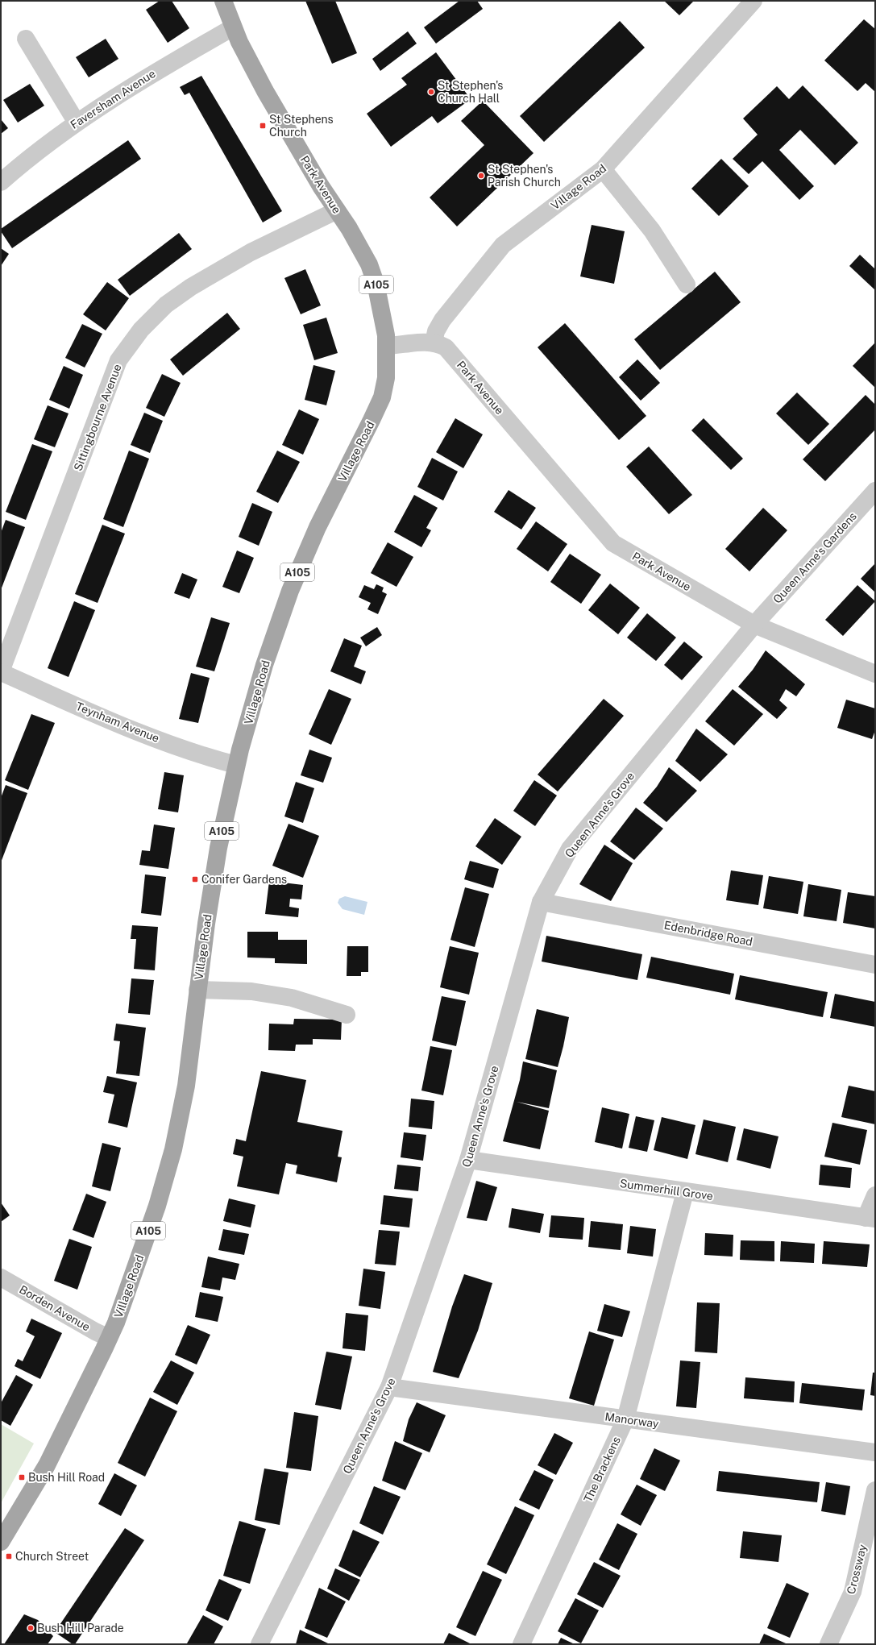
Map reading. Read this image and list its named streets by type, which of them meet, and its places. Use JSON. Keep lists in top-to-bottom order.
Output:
{
  "streets": {
    "main road": ["Park Avenue", "Village Road", "A105"],
    "street": [
      "Faversham Avenue",
      "Sittingbourne Avenue",
      "Queen Anne's Gardens",
      "Teynham Avenue",
      "Queen Anne's Grove",
      "Edenbridge Road",
      "Summerhill Grove",
      "Borden Avenue",
      "Manorway",
      "The Brackens",
      "Crossway"
    ]
  },
  "crossings": [
    ["Faversham Avenue", "Park Avenue"],
    ["Park Avenue", "Village Road"],
    ["Park Avenue", "Sittingbourne Avenue"],
    ["Park Avenue", "Queen Anne's Gardens"],
    ["Park Avenue", "Queen Anne's Grove"],
    ["Village Road", "Teynham Avenue"],
    ["Village Road", "Borden Avenue"],
    ["Sittingbourne Avenue", "Teynham Avenue"],
    ["Queen Anne's Gardens", "Queen Anne's Grove"],
    ["Queen Anne's Grove", "Edenbridge Road"],
    ["Queen Anne's Grove", "Summerhill Grove"],
    ["Queen Anne's Grove", "Manorway"],
    ["Summerhill Grove", "The Brackens"],
    ["Manorway", "The Brackens"]
  ],
  "places": {
    "other": ["St Stephen's Church Hall", "St Stephen's Parish Church", "Bush Hill Parade"],
    "transit": [
      "St Stephens Church",
      "Conifer Gardens",
      "Bush Hill Road",
      "Church Street"
    ]
  }
}
